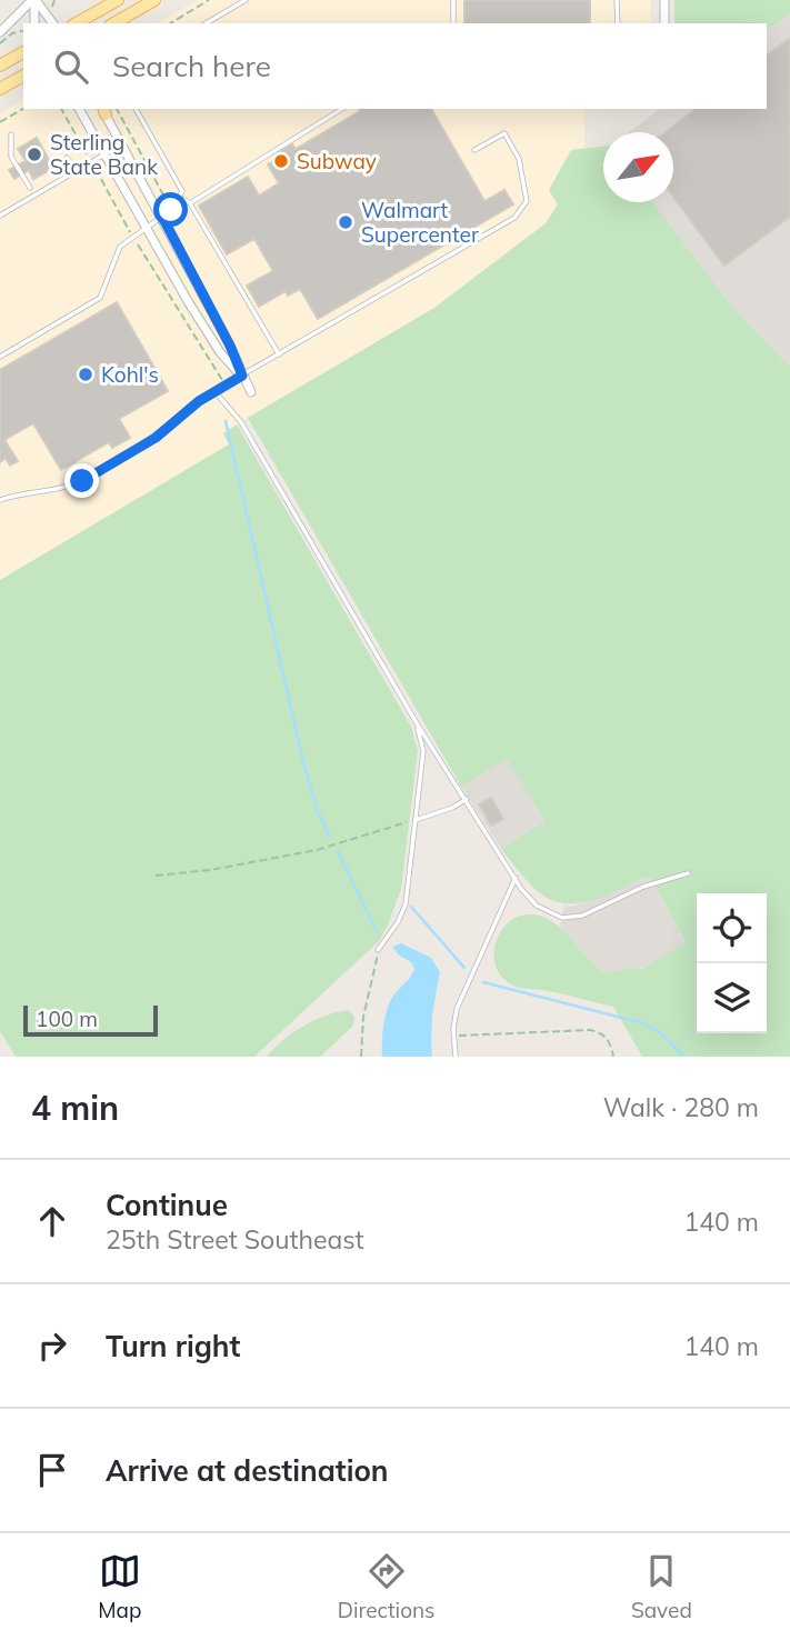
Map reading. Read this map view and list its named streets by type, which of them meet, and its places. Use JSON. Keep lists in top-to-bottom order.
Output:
{
  "places": [
    "Sterling State Bank",
    "Subway",
    "Walmart Supercenter",
    "Kohl's"
  ],
  "scale_bar": "100 m",
  "north": "top right",
  "page": {
    "search": "Search here",
    "scale": "100 m",
    "heading": ["4 min", "Walk · 280 m"],
    "list": [
      ["Continue", "25th Street Southeast", "140 m"],
      ["Turn right", "140 m"],
      "Arrive at destination"
    ],
    "nav": ["Map", "Directions", "Saved"]
  }
}
